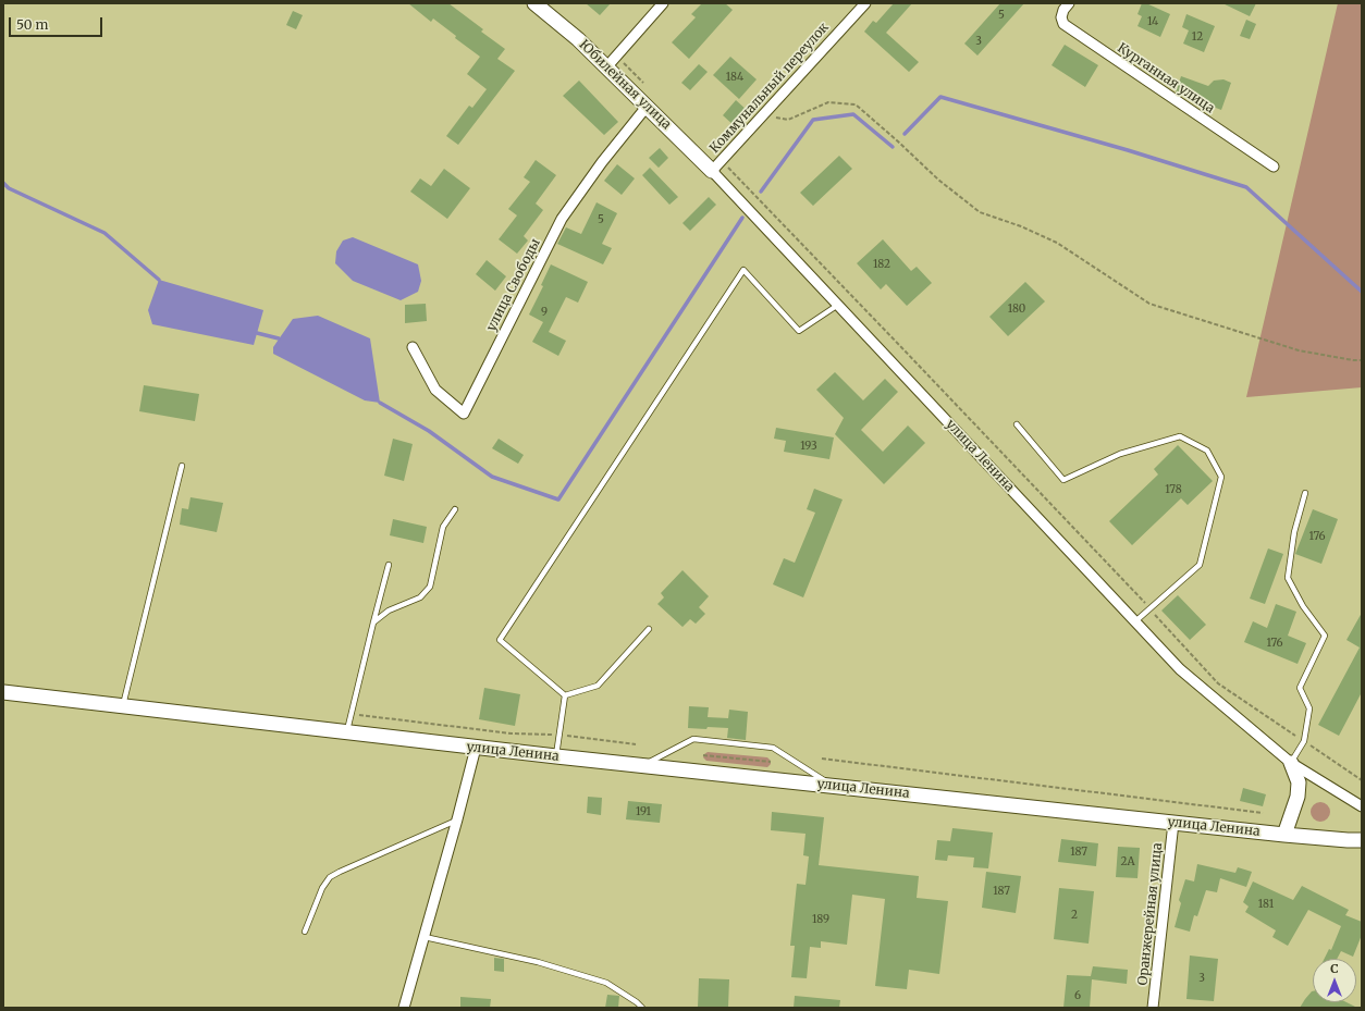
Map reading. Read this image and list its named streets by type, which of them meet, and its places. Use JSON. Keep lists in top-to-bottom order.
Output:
{
  "streets": {
    "main road": ["Юбилейная улица", "улица Ленина"],
    "street": [
      "Курганная улица",
      "Коммунальный переулок",
      "улица Свободы",
      "Оранжерейная улица"
    ]
  },
  "crossings": [
    ["Юбилейная улица", "Коммунальный переулок"],
    ["Юбилейная улица", "улица Свободы"],
    ["Юбилейная улица", "улица Ленина"],
    ["Коммунальный переулок", "улица Ленина"],
    ["улица Ленина", "Оранжерейная улица"]
  ],
  "house_numbers": [
    "5",
    "14",
    "12",
    "3",
    "184",
    "5",
    "182",
    "180",
    "9",
    "193",
    "178",
    "176",
    "176",
    "191",
    "187",
    "2А",
    "187",
    "181",
    "2",
    "189",
    "3",
    "6"
  ],
  "scale_bar": "50 m",
  "north": "top"
}
